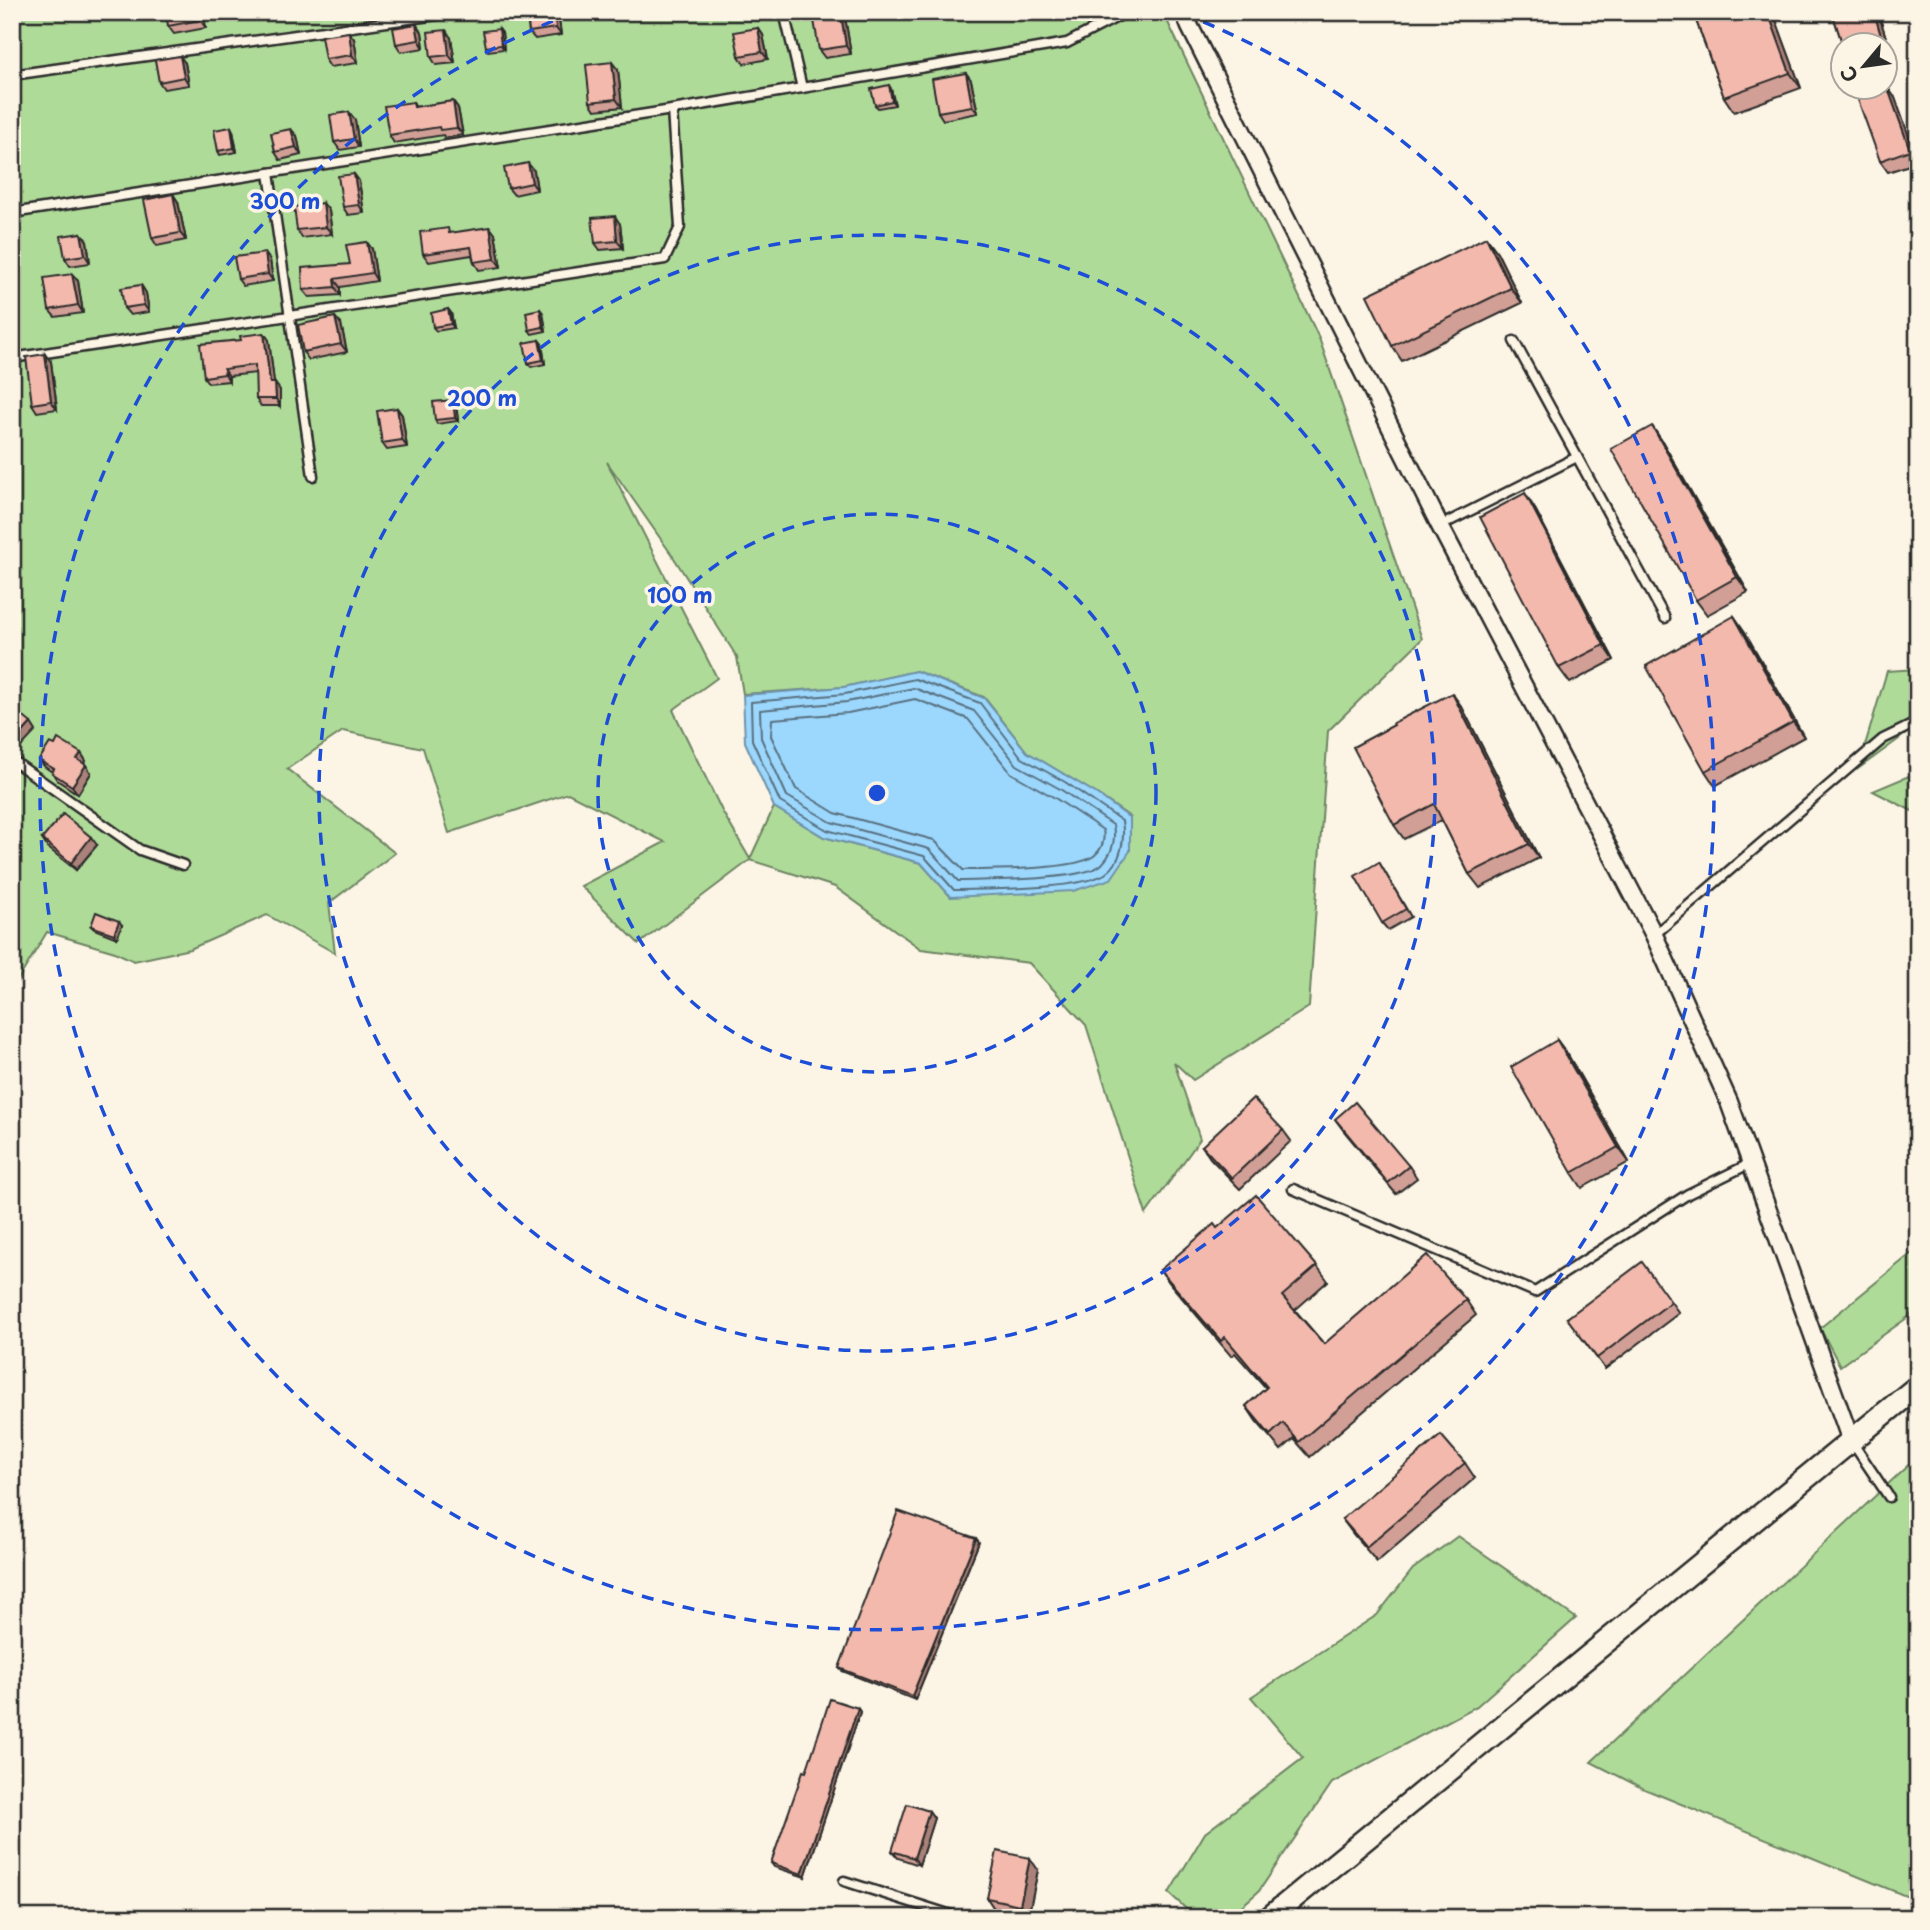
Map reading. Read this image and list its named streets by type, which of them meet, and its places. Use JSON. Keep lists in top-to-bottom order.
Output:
{
  "north": "bottom left",
  "rings": ["300 m", "200 m", "100 m"]
}
